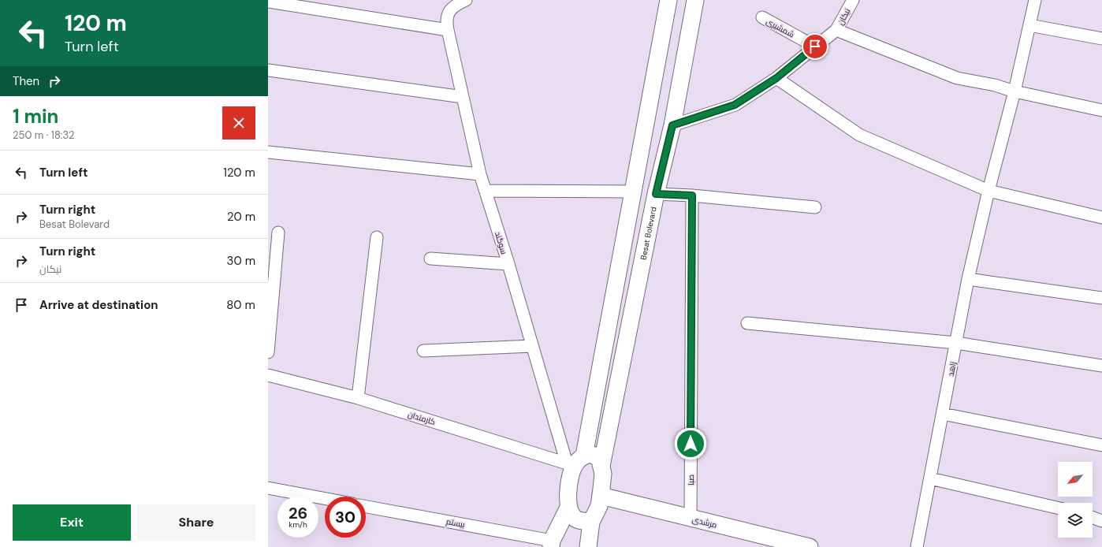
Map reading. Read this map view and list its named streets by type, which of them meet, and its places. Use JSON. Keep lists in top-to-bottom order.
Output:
{
  "streets": {
    "main road": ["Besat Bolevard", "مرشدی"],
    "street": [
      "نیکان",
      "شمشیری",
      "سوگند",
      "زاهد",
      "کارمندان",
      "صبا",
      "بیستم"
    ]
  },
  "crossings": [
    ["نیکان", "شمشیری"],
    ["نیکان", "Besat Bolevard"],
    ["Besat Bolevard", "مرشدی"],
    ["سوگند", "کارمندان"],
    ["صبا", "مرشدی"]
  ],
  "north": "bottom left",
  "page": {
    "turn": ["120 m", "Turn left"],
    "then": "Then",
    "heading": ["1 min", "250 m · 18:32"],
    "list": [
      {
        "name": "Turn left",
        "value": "120 m"
      },
      {
        "name": "Turn right",
        "note": "Besat Bolevard",
        "value": "20 m"
      },
      {
        "name": "Turn right",
        "note": "نیکان",
        "value": "30 m"
      },
      {
        "name": "Arrive at destination",
        "value": "80 m"
      }
    ],
    "speed": "26 km/h",
    "limit": "30",
    "buttons": ["Exit", "Share"]
  }
}
